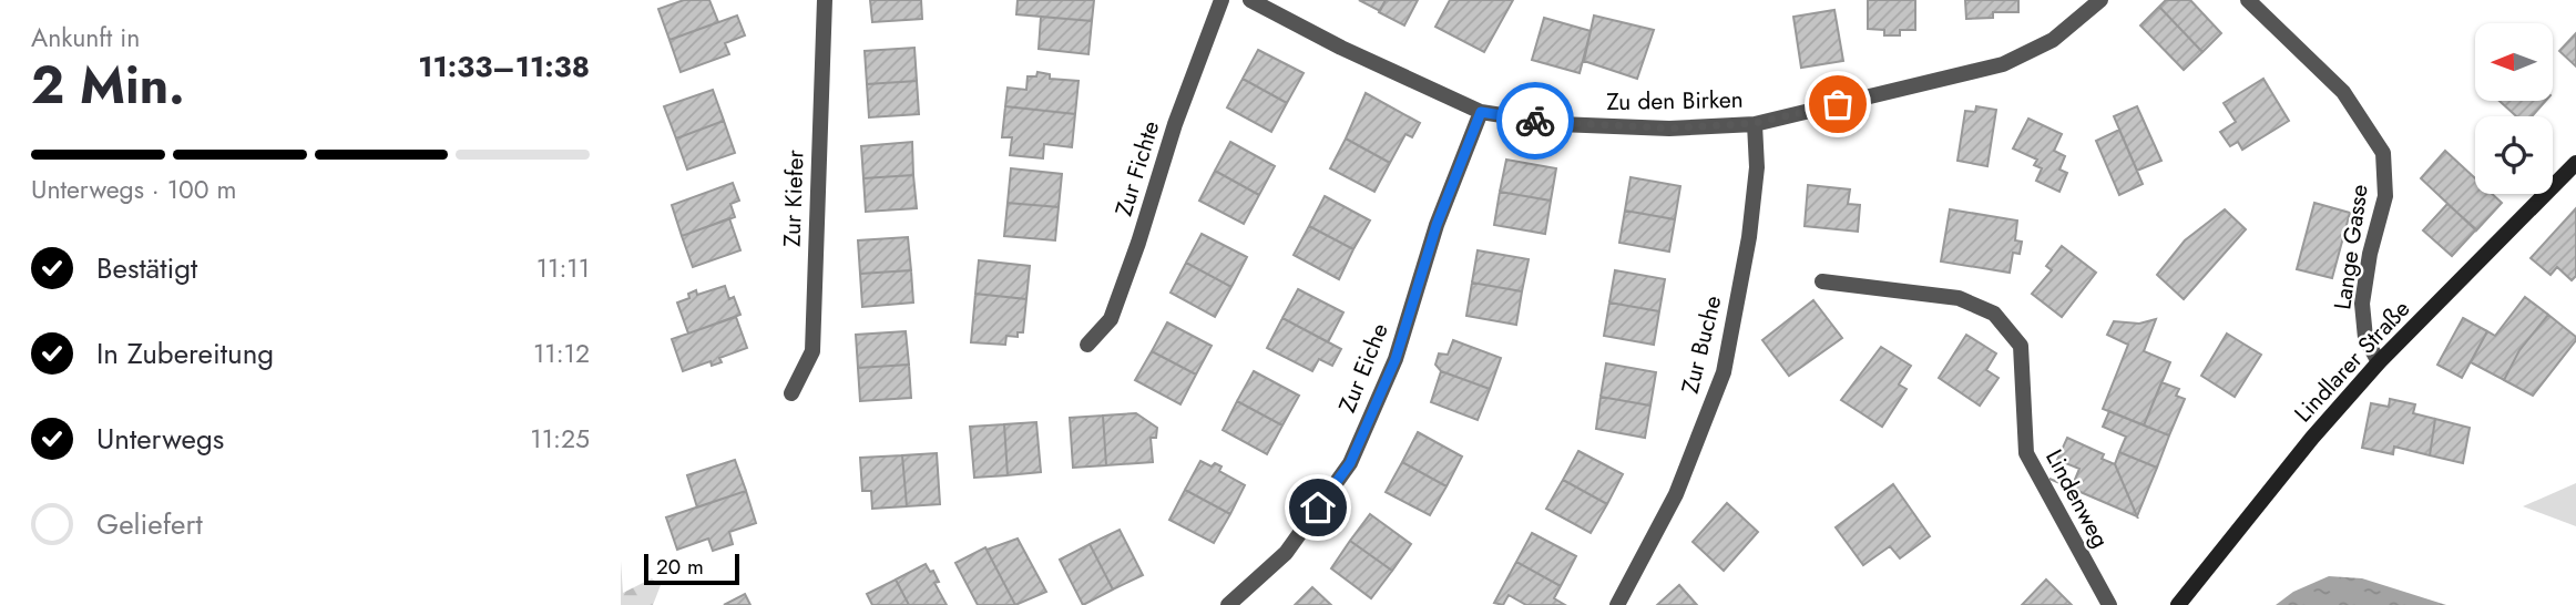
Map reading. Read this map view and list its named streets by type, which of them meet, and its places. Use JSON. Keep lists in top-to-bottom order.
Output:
{
  "streets": {
    "main road": ["Lindlarer Straße"],
    "street": [
      "Zu den Birken",
      "Zur Fichte",
      "Zur Kiefer",
      "Lange Gasse",
      "Zur Buche",
      "Zur Eiche",
      "Lindenweg"
    ]
  },
  "crossings": [
    ["Zu den Birken", "Zur Buche"],
    ["Zu den Birken", "Zur Eiche"],
    ["Lange Gasse", "Lindlarer Straße"]
  ],
  "scale_bar": "20 m",
  "north": "left",
  "page": {
    "heading": ["2 Min.", "Ankunft in", "11:33–11:38"],
    "bar": "Unterwegs · 100 m",
    "list": [
      ["Bestätigt", "11:11"],
      ["In Zubereitung", "11:12"],
      ["Unterwegs", "11:25"],
      "Geliefert"
    ],
    "scale": "20 m"
  }
}
